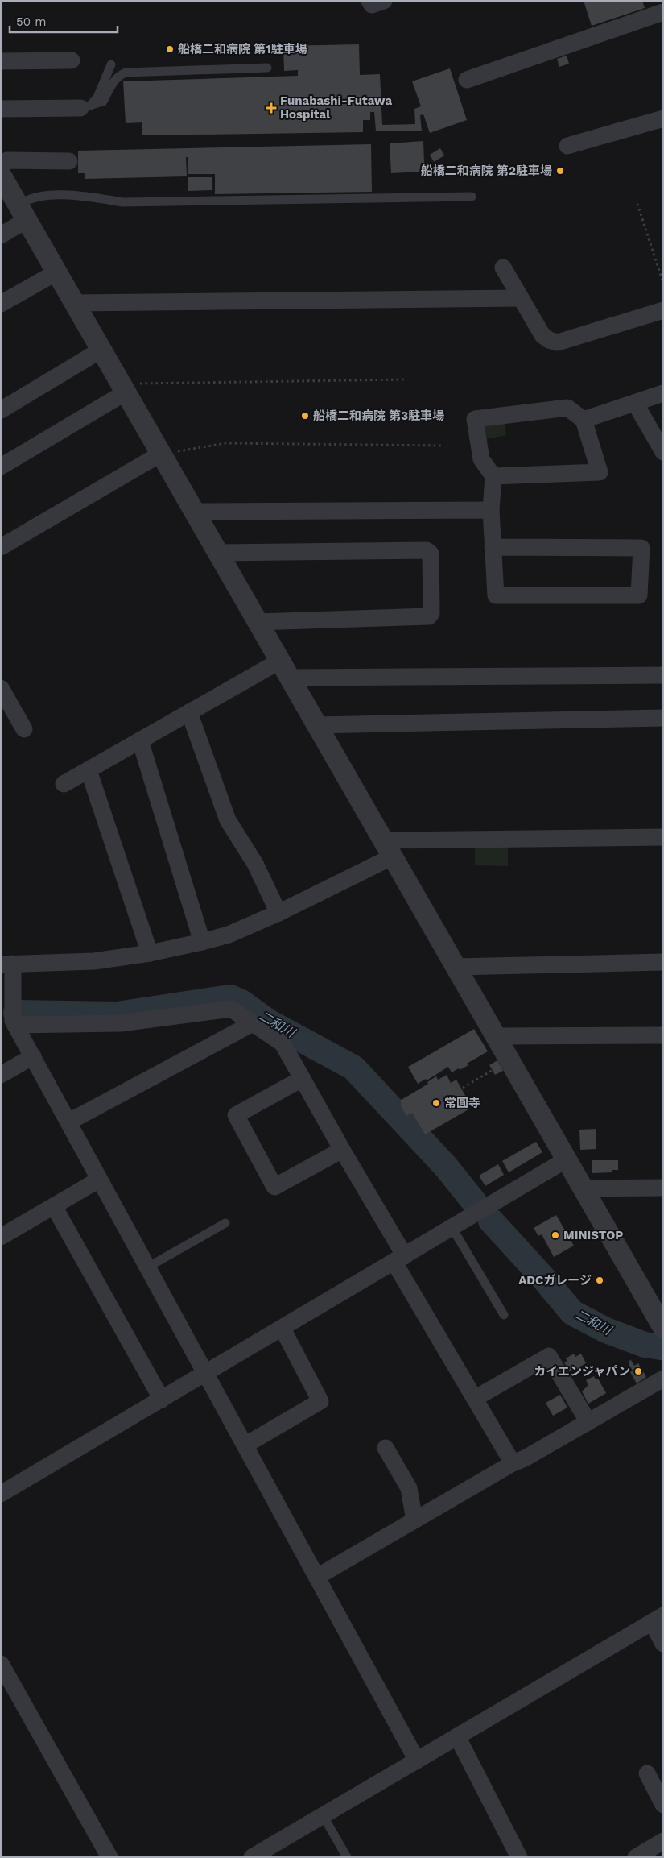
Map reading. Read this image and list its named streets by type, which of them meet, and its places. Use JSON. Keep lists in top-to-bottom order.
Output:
{
  "water": ["二和川"],
  "places": {
    "other": [
      "船橋二和病院 第1駐車場",
      "船橋二和病院 第2駐車場",
      "船橋二和病院 第3駐車場",
      "常圓寺",
      "MINISTOP",
      "ADCガレージ",
      "カイエンジャパン"
    ],
    "health": ["Funabashi-Futawa Hospital"]
  },
  "scale_bar": "50 m"
}
